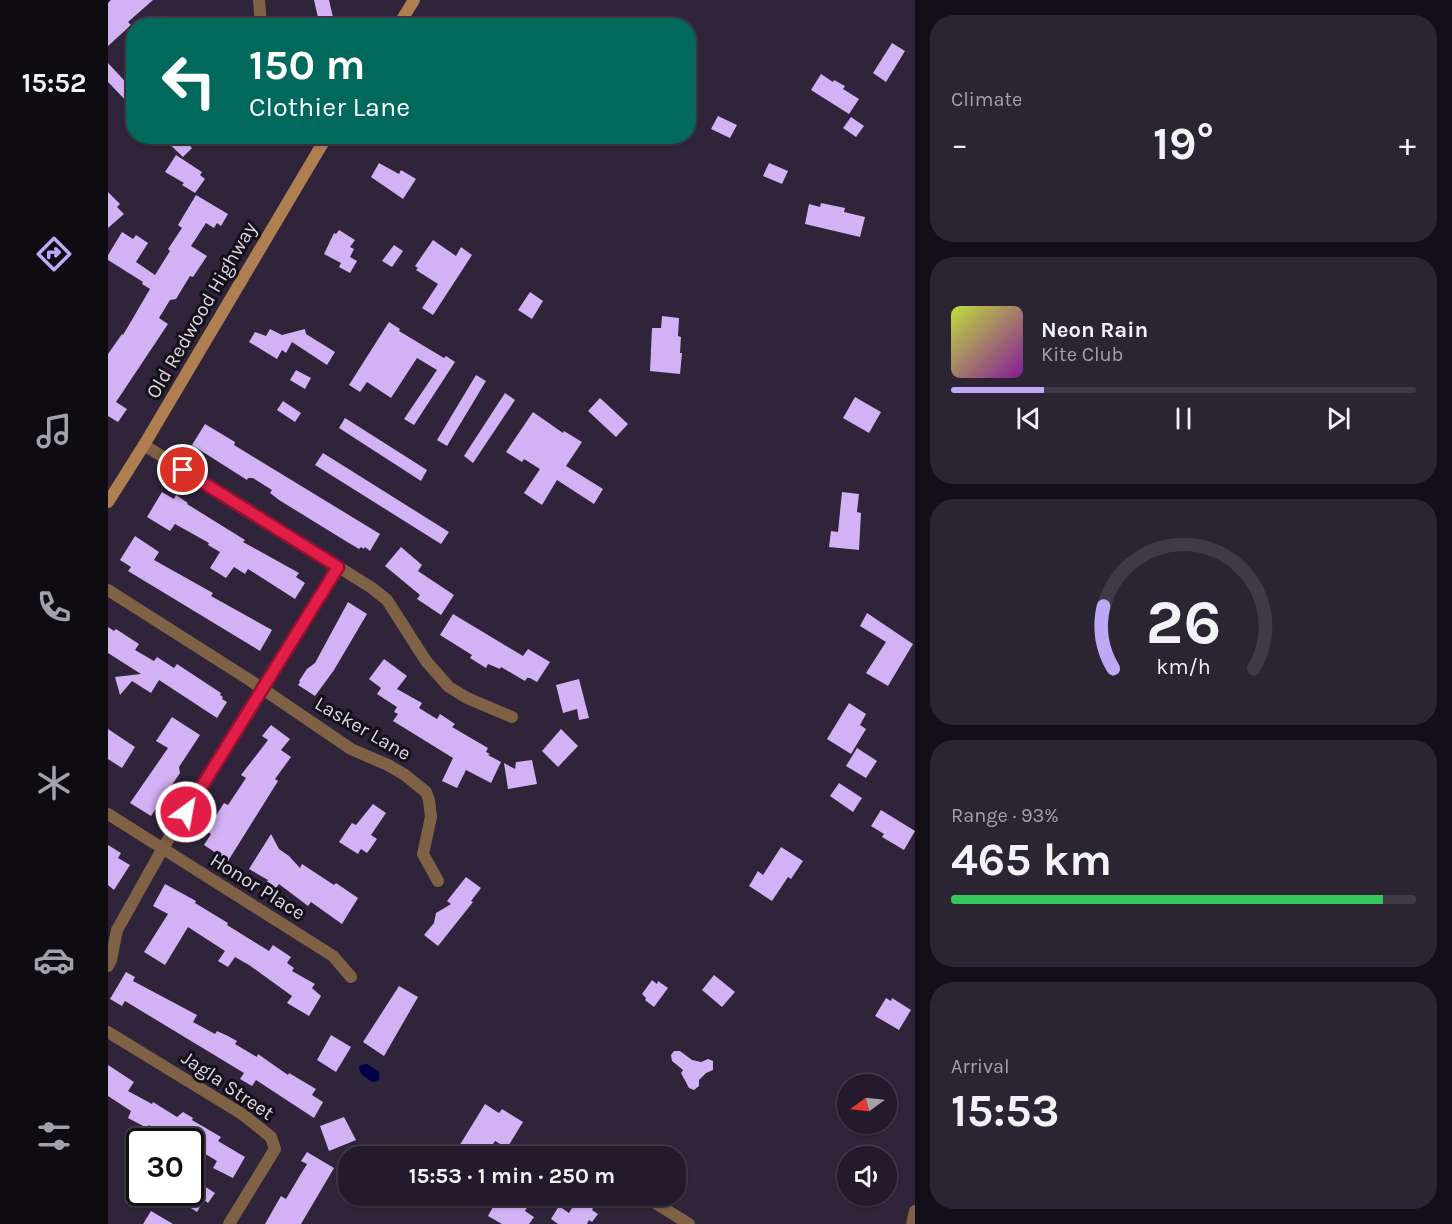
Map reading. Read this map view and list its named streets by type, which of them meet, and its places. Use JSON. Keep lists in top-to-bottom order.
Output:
{
  "streets": {
    "main road": ["Old Redwood Highway"],
    "street": ["Lasker Lane", "Honor Place", "Jagla Street"]
  },
  "north": "left",
  "page": {
    "tabs": "15:52",
    "tile": [
      "Climate",
      ["Range · 93%", "465 km"],
      ["Arrival", "15:53"]
    ],
    "turn": ["150 m", "Clothier Lane"],
    "heat": ["−", "19°", "+"],
    "song": ["Neon Rain", "Kite Club"],
    "limit": "30",
    "trip": "15:53 · 1 min · 250 m",
    "gauge": ["26", "km/h"]
  }
}
